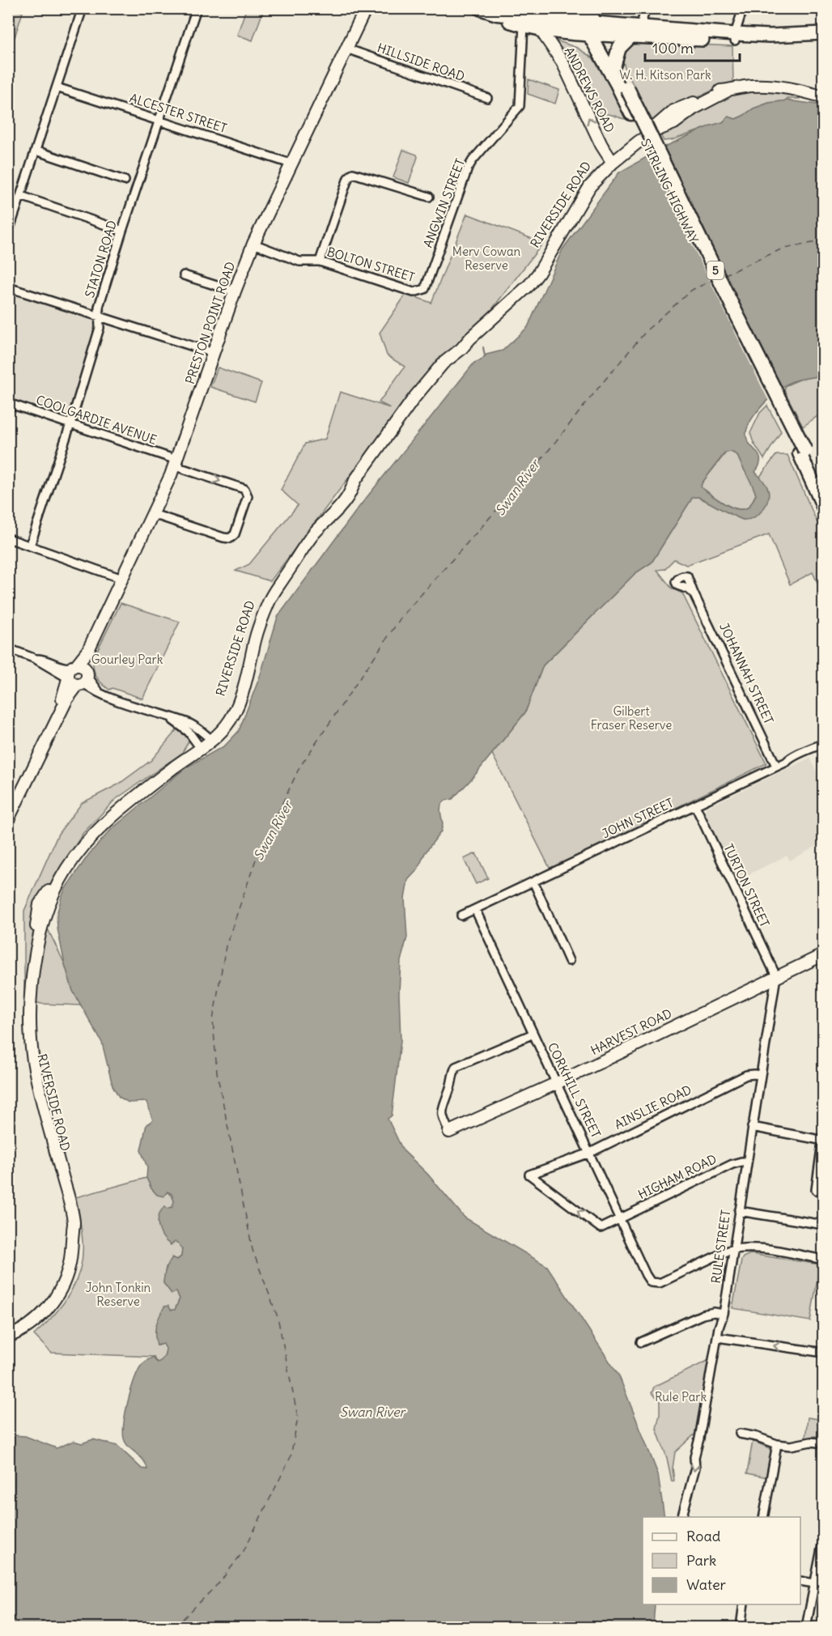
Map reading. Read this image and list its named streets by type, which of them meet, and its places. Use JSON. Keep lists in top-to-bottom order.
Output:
{
  "streets": {
    "highway": ["STIRLING HIGHWAY", "5"],
    "street": [
      "HILLSIDE ROAD",
      "ANDREWS ROAD",
      "ALCESTER STREET",
      "ANGWIN STREET",
      "RIVERSIDE ROAD",
      "STATON ROAD",
      "BOLTON STREET",
      "PRESTON POINT ROAD",
      "COOLGARDIE AVENUE",
      "JOHANNAH STREET",
      "JOHN STREET",
      "TURTON STREET",
      "HARVEST ROAD",
      "CORKHILL STREET",
      "AINSLIE ROAD",
      "HIGHAM ROAD",
      "RULE STREET"
    ]
  },
  "crossings": [
    ["HILLSIDE ROAD", "PRESTON POINT ROAD"],
    ["ANDREWS ROAD", "RIVERSIDE ROAD"],
    ["ALCESTER STREET", "STATON ROAD"],
    ["ALCESTER STREET", "PRESTON POINT ROAD"],
    ["ANGWIN STREET", "BOLTON STREET"],
    ["STATON ROAD", "COOLGARDIE AVENUE"],
    ["BOLTON STREET", "PRESTON POINT ROAD"],
    ["PRESTON POINT ROAD", "COOLGARDIE AVENUE"],
    ["JOHANNAH STREET", "JOHN STREET"],
    ["JOHN STREET", "TURTON STREET"],
    ["JOHN STREET", "CORKHILL STREET"],
    ["TURTON STREET", "HARVEST ROAD"],
    ["TURTON STREET", "RULE STREET"],
    ["HARVEST ROAD", "CORKHILL STREET"],
    ["HARVEST ROAD", "RULE STREET"],
    ["CORKHILL STREET", "AINSLIE ROAD"],
    ["CORKHILL STREET", "HIGHAM ROAD"],
    ["CORKHILL STREET", "RULE STREET"],
    ["AINSLIE ROAD", "HIGHAM ROAD"],
    ["AINSLIE ROAD", "RULE STREET"],
    ["HIGHAM ROAD", "RULE STREET"]
  ],
  "one_way": ["ANDREWS ROAD", "HIGHAM ROAD"],
  "water": ["Swan River"],
  "parks": [
    "W. H. Kitson Park",
    "Merv Cowan Reserve",
    "Gourley Park",
    "Gilbert Fraser Reserve",
    "John Tonkin Reserve",
    "Rule Park"
  ],
  "legend": ["Road", "Park", "Water"],
  "scale_bar": "100 m"
}
